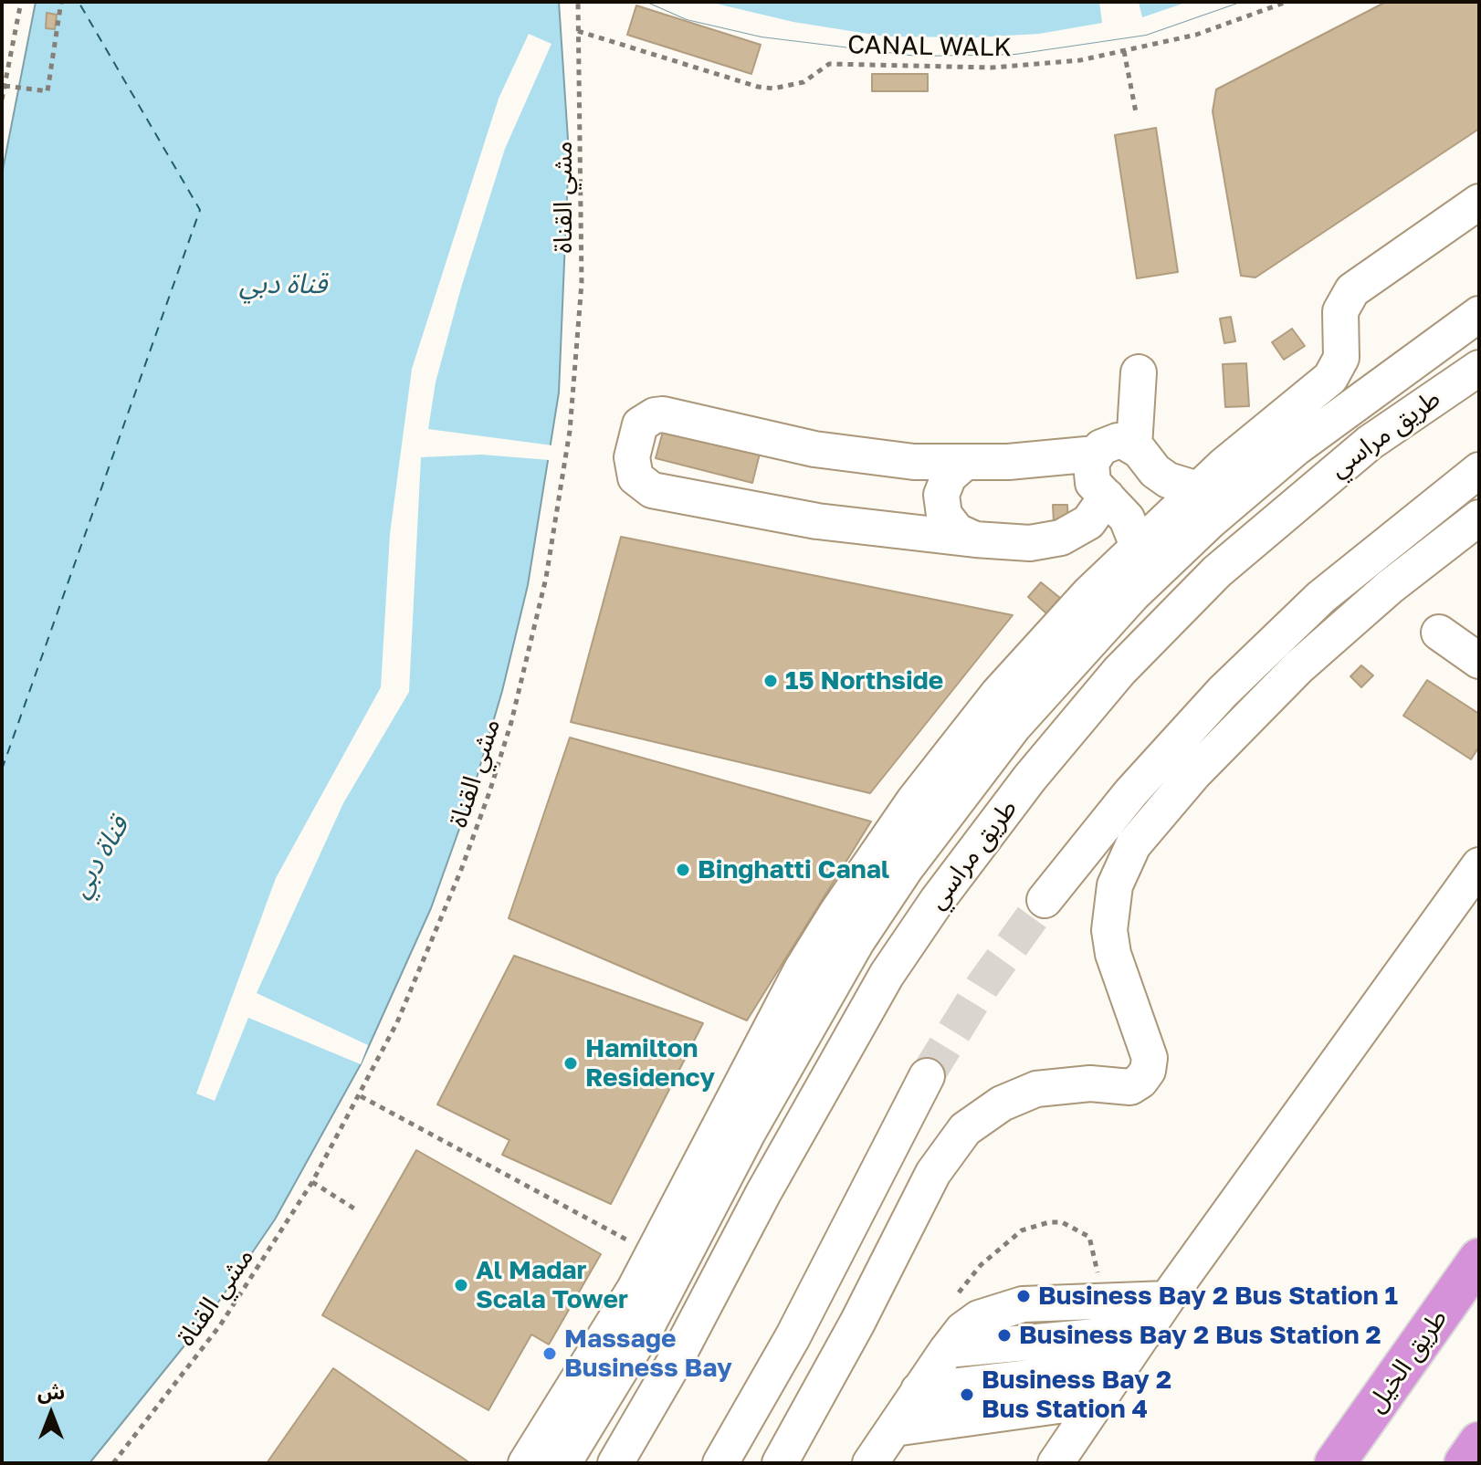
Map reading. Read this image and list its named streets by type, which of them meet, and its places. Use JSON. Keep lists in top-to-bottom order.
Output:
{
  "streets": {
    "highway": ["طريق الخيل"],
    "street": ["طريق مراسي"],
    "path": ["CANAL WALK", "مشي القناة"]
  },
  "crossings": [
    ["CANAL WALK", "مشي القناة"]
  ],
  "water": ["قناة دبي"],
  "places": [
    "15 Northside",
    "Binghatti Canal",
    "Hamilton Residency",
    "Al Madar Scala Tower",
    "Business Bay 2 Bus Station 1",
    "Business Bay 2 Bus Station 2",
    "Massage Business Bay",
    "Business Bay 2 Bus Station 4"
  ],
  "north": "top"
}
